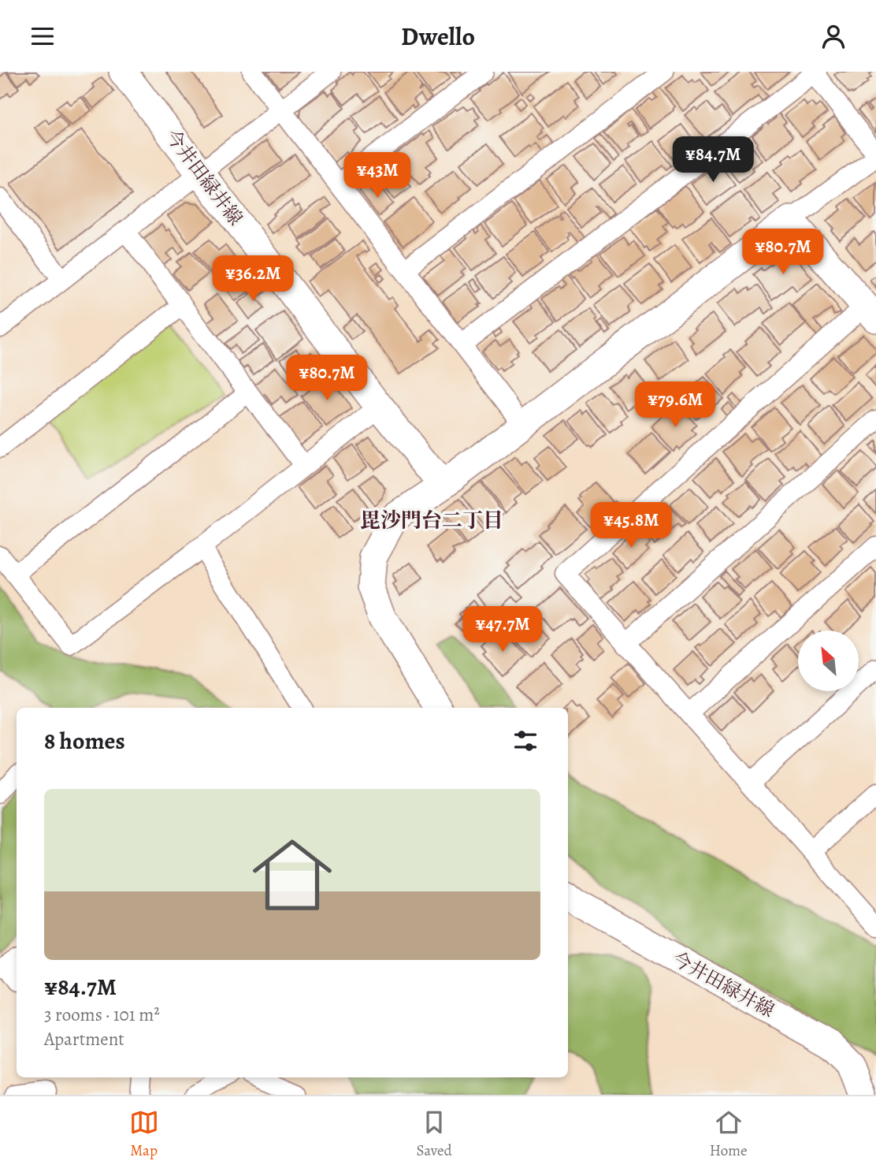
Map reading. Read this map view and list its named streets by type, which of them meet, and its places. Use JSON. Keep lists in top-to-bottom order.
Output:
{
  "streets": {
    "main road": ["今井田緑井線"]
  },
  "districts": ["毘沙門台二丁目"],
  "north": "top left",
  "page": {
    "header": "Dwello",
    "price": [
      "¥84.7M",
      "¥43M",
      "¥80.7M",
      "¥36.2M",
      "¥80.7M",
      "¥79.6M",
      "¥45.8M",
      "¥47.7M"
    ],
    "heading": "8 homes",
    "list": [
      {
        "name": "¥84.7M",
        "note": "3 rooms · 101 m² · Apartment"
      }
    ],
    "tabs": ["Map", "Saved", "Home"]
  }
}
